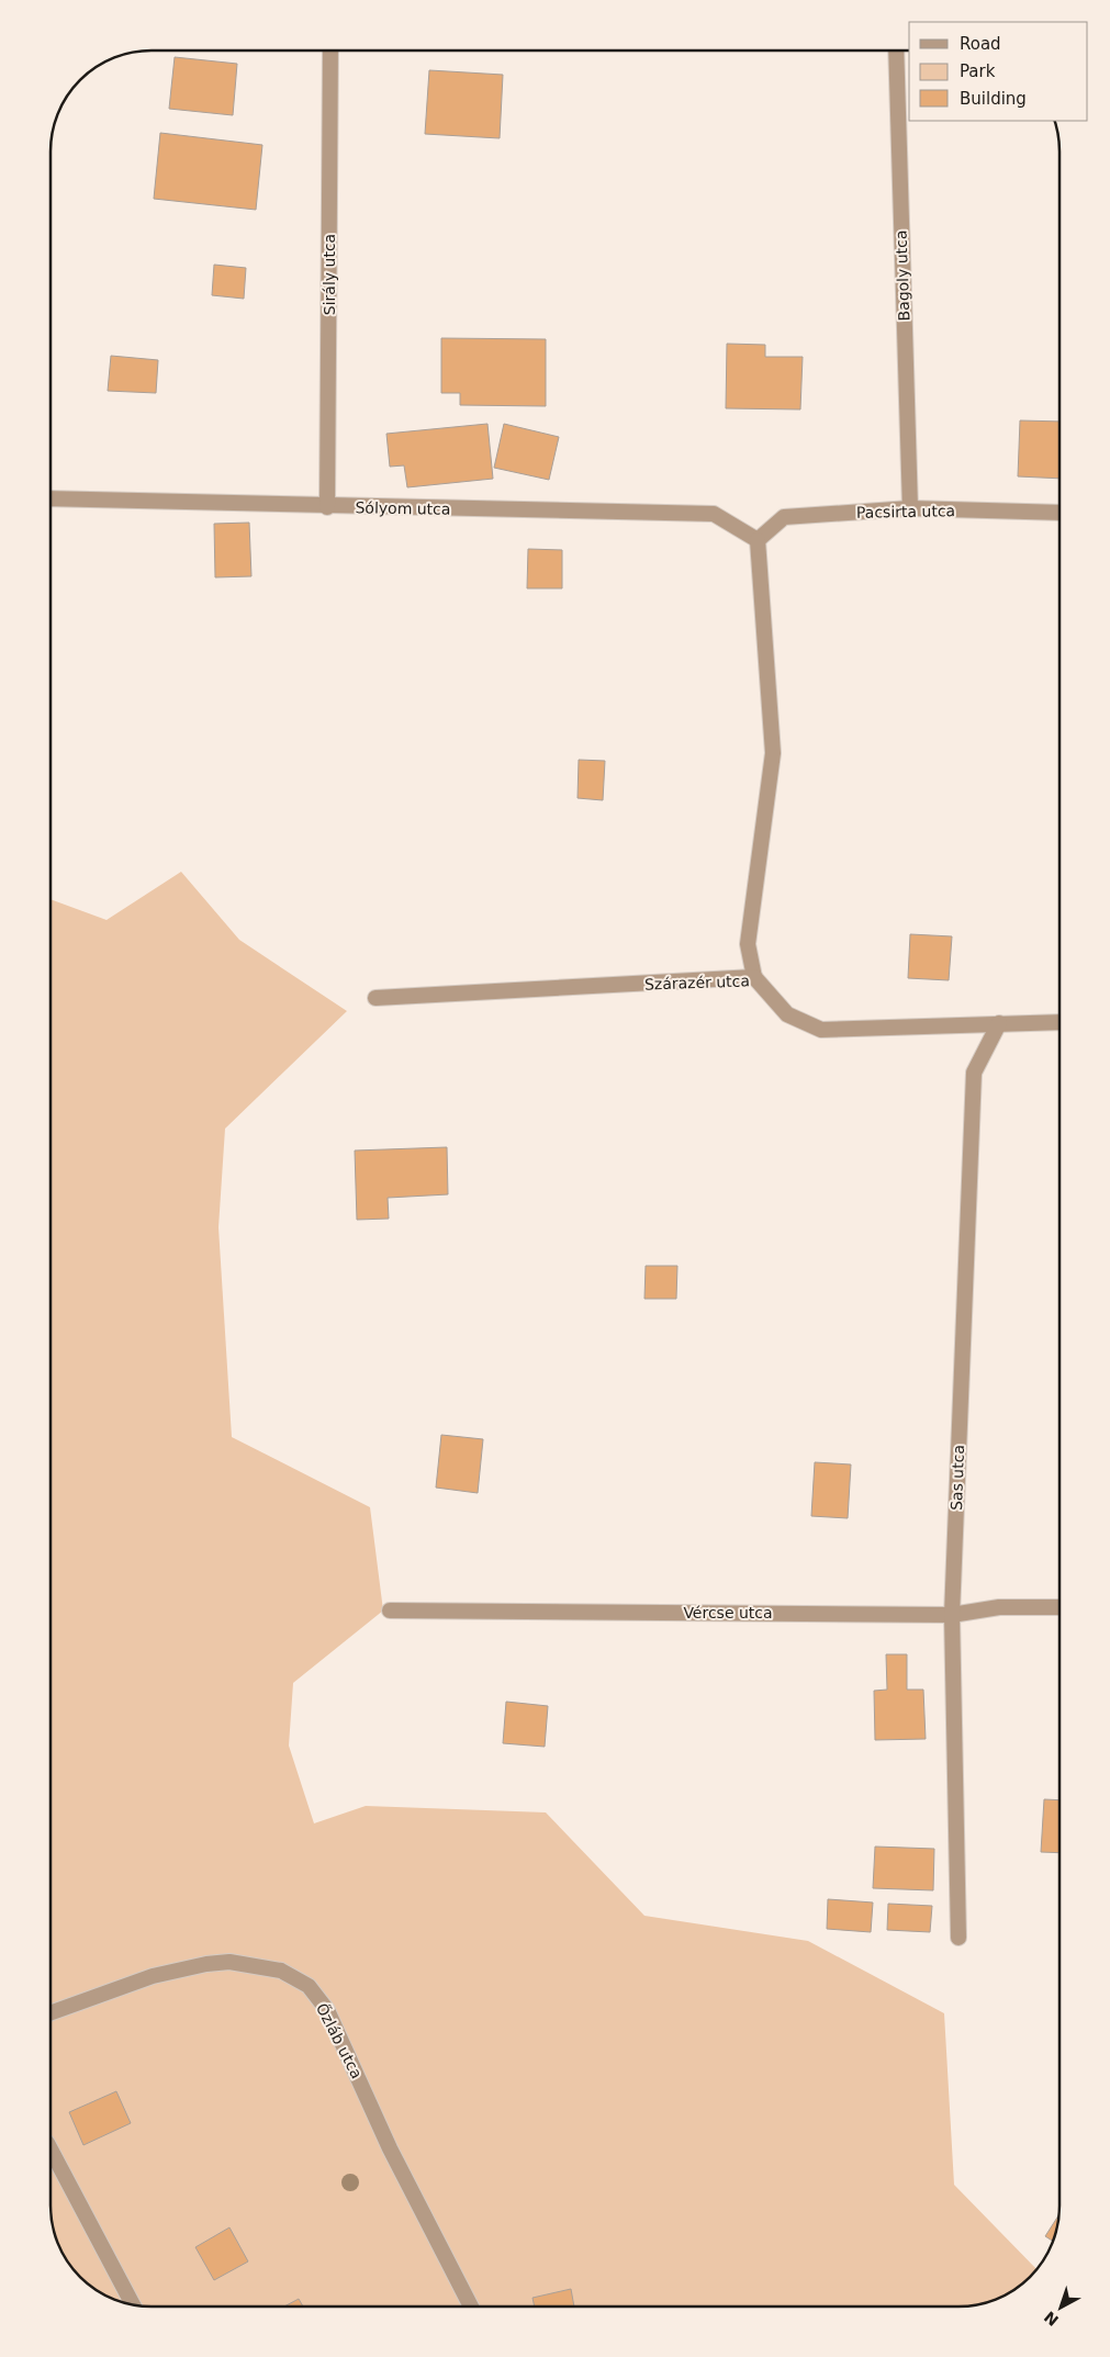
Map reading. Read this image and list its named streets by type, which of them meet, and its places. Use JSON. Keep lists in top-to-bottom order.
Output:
{
  "streets": {
    "street": [
      "Sirály utca",
      "Bagoly utca",
      "Sólyom utca",
      "Pacsirta utca",
      "Szárazér utca",
      "Sas utca",
      "Vércse utca",
      "Őzláb utca"
    ]
  },
  "crossings": [
    ["Sirály utca", "Sólyom utca"],
    ["Bagoly utca", "Pacsirta utca"],
    ["Sólyom utca", "Pacsirta utca"],
    ["Szárazér utca", "Sas utca"],
    ["Sas utca", "Vércse utca"]
  ],
  "legend": ["Road", "Park", "Building"],
  "north": "bottom left"
}
